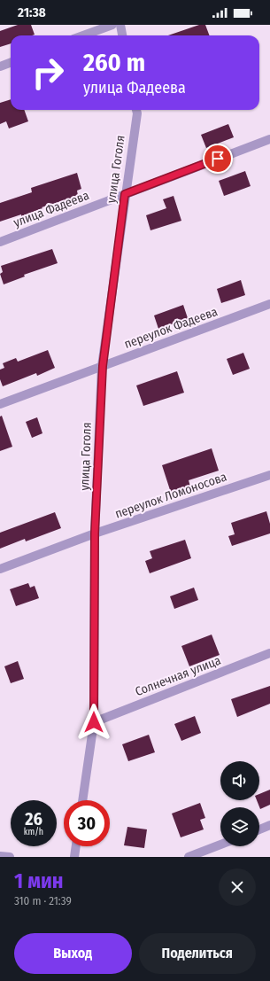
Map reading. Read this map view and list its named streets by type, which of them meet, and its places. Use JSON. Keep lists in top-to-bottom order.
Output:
{
  "streets": {
    "street": [
      "улица Гоголя",
      "улица Фадеева",
      "переулок Фадеева",
      "переулок Ломоносова",
      "Солнечная улица"
    ]
  },
  "crossings": [
    ["улица Гоголя", "улица Фадеева"],
    ["улица Гоголя", "переулок Фадеева"],
    ["улица Гоголя", "переулок Ломоносова"],
    ["улица Гоголя", "Солнечная улица"]
  ],
  "page": {
    "status": "21:38",
    "turn": ["260 m", "улица Фадеева"],
    "speed": "26 km/h",
    "limit": "30",
    "heading": ["1 мин", "310 m · 21:39"],
    "buttons": ["Выход", "Поделиться"]
  }
}
